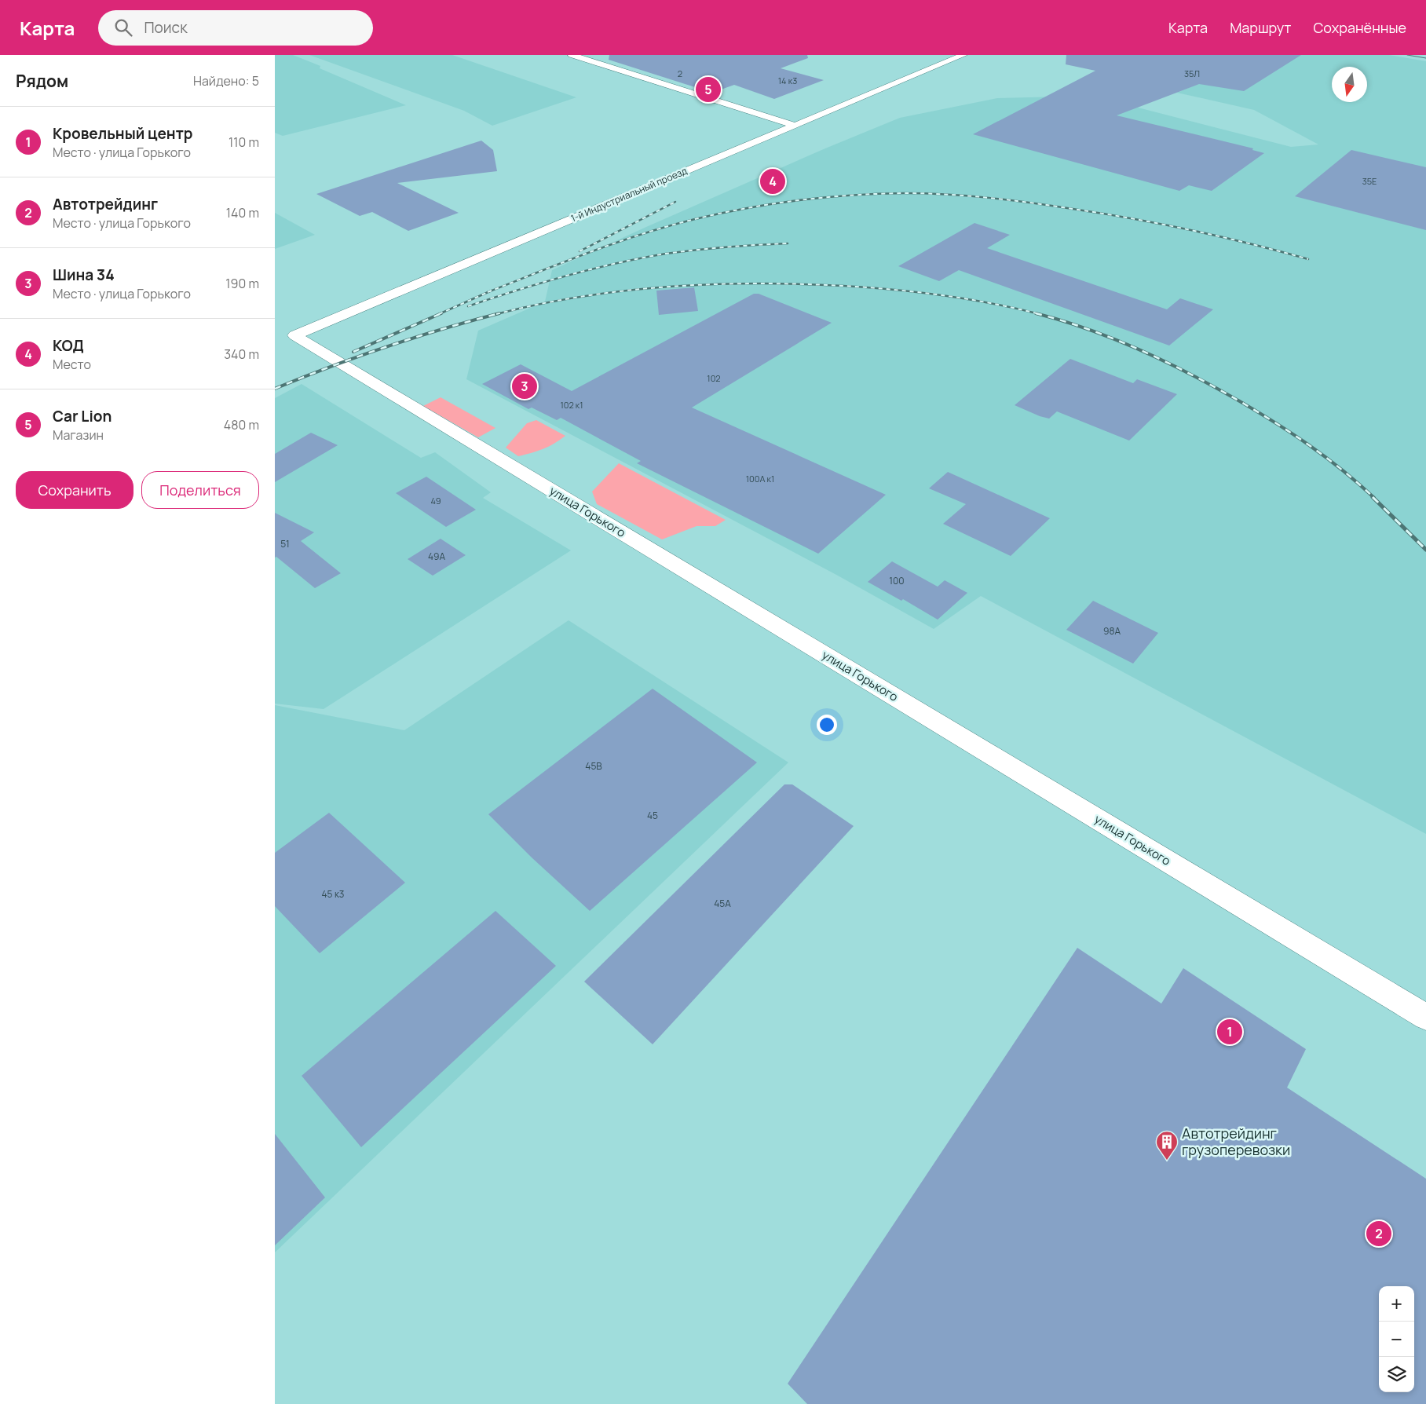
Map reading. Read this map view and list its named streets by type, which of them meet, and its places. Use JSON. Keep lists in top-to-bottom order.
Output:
{
  "streets": {
    "street": ["1-й Индустриальный проезд", "улица Горького"]
  },
  "crossings": [
    ["1-й Индустриальный проезд", "улица Горького"]
  ],
  "places": {
    "building": ["Автотрейдинг грузоперевозки"]
  },
  "house_numbers": [
    "2",
    "35Л",
    "14 к3",
    "35Е",
    "102",
    "102 к1",
    "100А к1",
    "49",
    "51",
    "49А",
    "100",
    "98А",
    "45В",
    "45",
    "45 к3",
    "45А"
  ],
  "north": "bottom",
  "page": {
    "header": "Карта",
    "search": "Поиск",
    "nav": ["Карта", "Маршрут", "Сохранённые"],
    "heading": ["Рядом", "Найдено: 5"],
    "pins": [
      "5",
      "4",
      "3",
      "1",
      "2"
    ],
    "list": [
      {
        "mark": "1",
        "name": "Кровельный центр",
        "note": "Место · улица Горького",
        "value": "110 m"
      },
      {
        "mark": "2",
        "name": "Автотрейдинг",
        "note": "Место · улица Горького",
        "value": "140 m"
      },
      {
        "mark": "3",
        "name": "Шина 34",
        "note": "Место · улица Горького",
        "value": "190 m"
      },
      {
        "mark": "4",
        "name": "КОД",
        "note": "Место",
        "value": "340 m"
      },
      {
        "mark": "5",
        "name": "Car Lion",
        "note": "Магазин",
        "value": "480 m"
      }
    ],
    "buttons": ["Сохранить", "Поделиться"],
    "map_buttons": ["+", "−"]
  }
}
